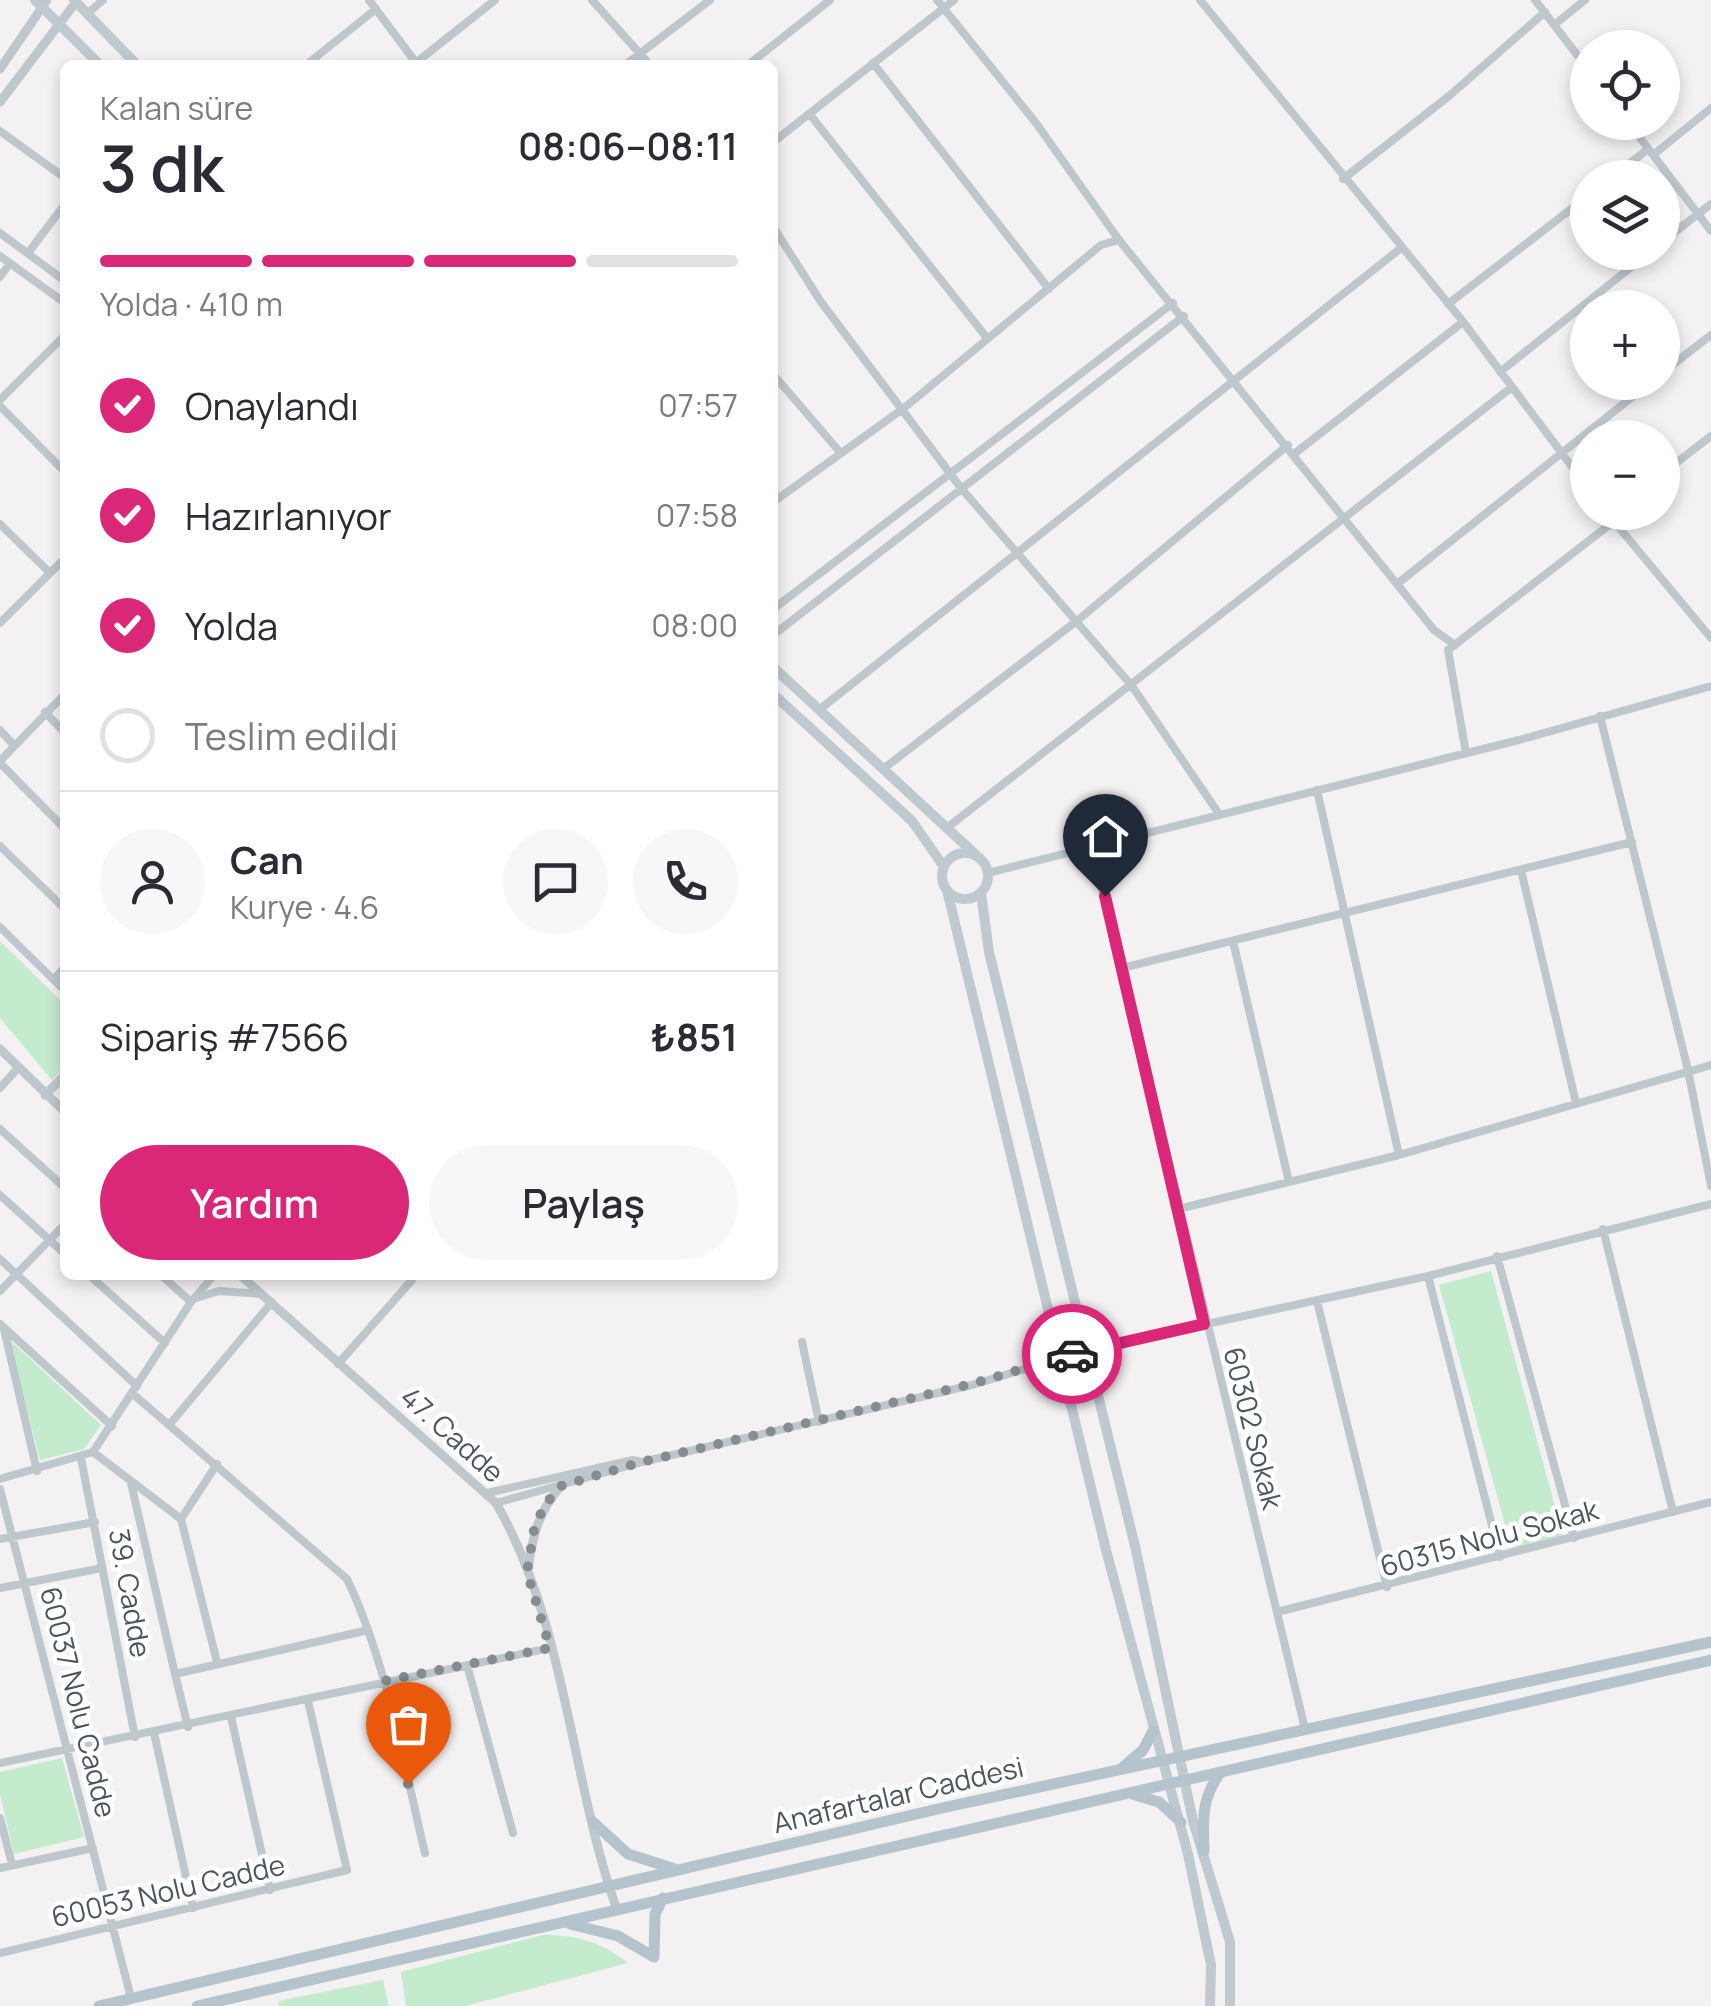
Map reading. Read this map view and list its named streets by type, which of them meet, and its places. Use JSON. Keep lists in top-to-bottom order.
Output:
{
  "streets": {
    "main road": ["Anafartalar Caddesi"],
    "street": [
      "60302 Sokak",
      "47. Cadde",
      "60315 Nolu Sokak",
      "39. Cadde",
      "60037 Nolu Cadde",
      "60053 Nolu Cadde"
    ]
  },
  "crossings": [
    ["60302 Sokak", "60315 Nolu Sokak"],
    ["60302 Sokak", "Anafartalar Caddesi"],
    ["47. Cadde", "Anafartalar Caddesi"],
    ["60037 Nolu Cadde", "Anafartalar Caddesi"],
    ["60037 Nolu Cadde", "60053 Nolu Cadde"]
  ],
  "page": {
    "map_buttons": ["+", "−"],
    "heading": ["3 dk", "Kalan süre", "08:06–08:11"],
    "panel": [
      "Can",
      "Kurye · 4.6",
      "Sipariş #7566",
      "₺851"
    ],
    "bar": "Yolda · 410 m",
    "list": [
      ["Onaylandı", "07:57"],
      ["Hazırlanıyor", "07:58"],
      ["Yolda", "08:00"],
      "Teslim edildi"
    ],
    "buttons": ["Yardım", "Paylaş"]
  }
}
